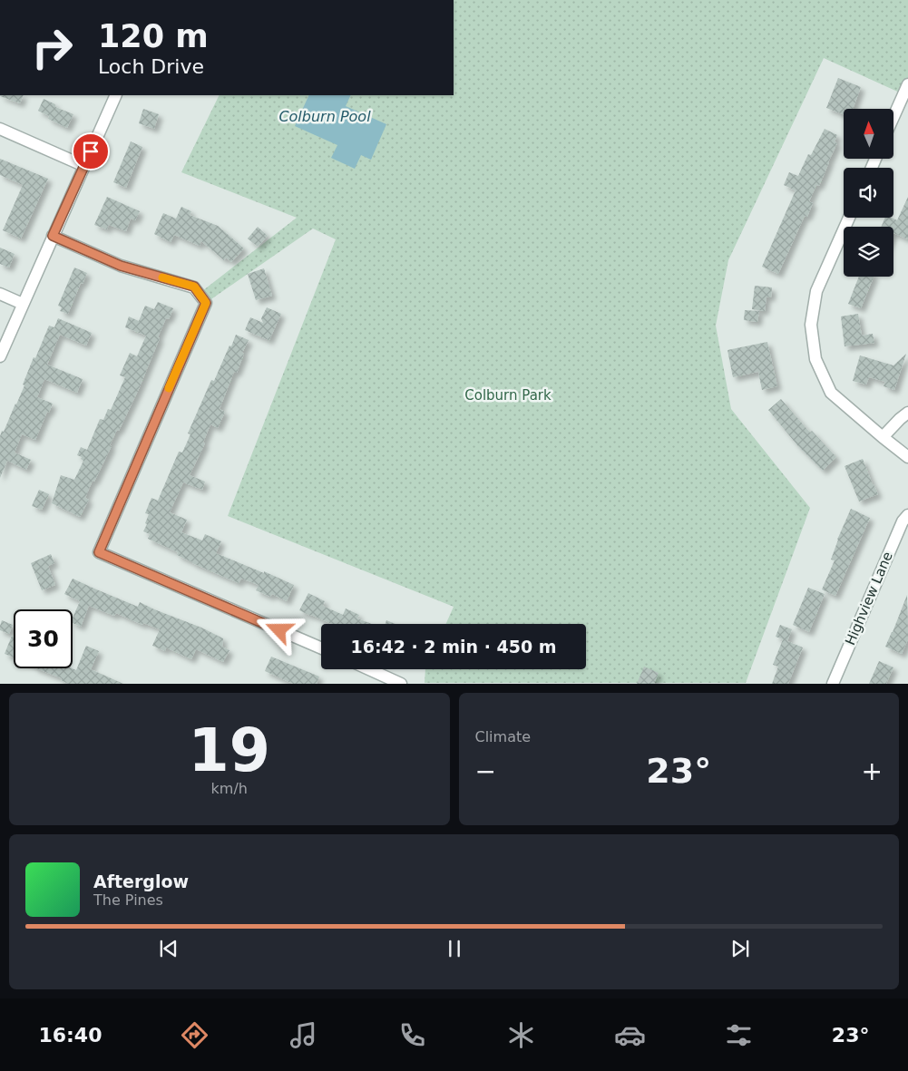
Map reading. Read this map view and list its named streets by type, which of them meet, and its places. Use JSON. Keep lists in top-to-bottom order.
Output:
{
  "streets": {
    "street": ["Highview Lane"]
  },
  "water": ["Colburn Pool"],
  "parks": ["Colburn Park"],
  "north": "top",
  "page": {
    "turn": ["120 m", "Loch Drive"],
    "limit": "30",
    "trip": "16:42 · 2 min · 450 m",
    "tile": [
      ["19", "km/h"],
      "Climate"
    ],
    "heat": ["−", "23°", "+"],
    "song": ["Afterglow", "The Pines"],
    "tabs": ["16:40", "23°"]
  }
}
